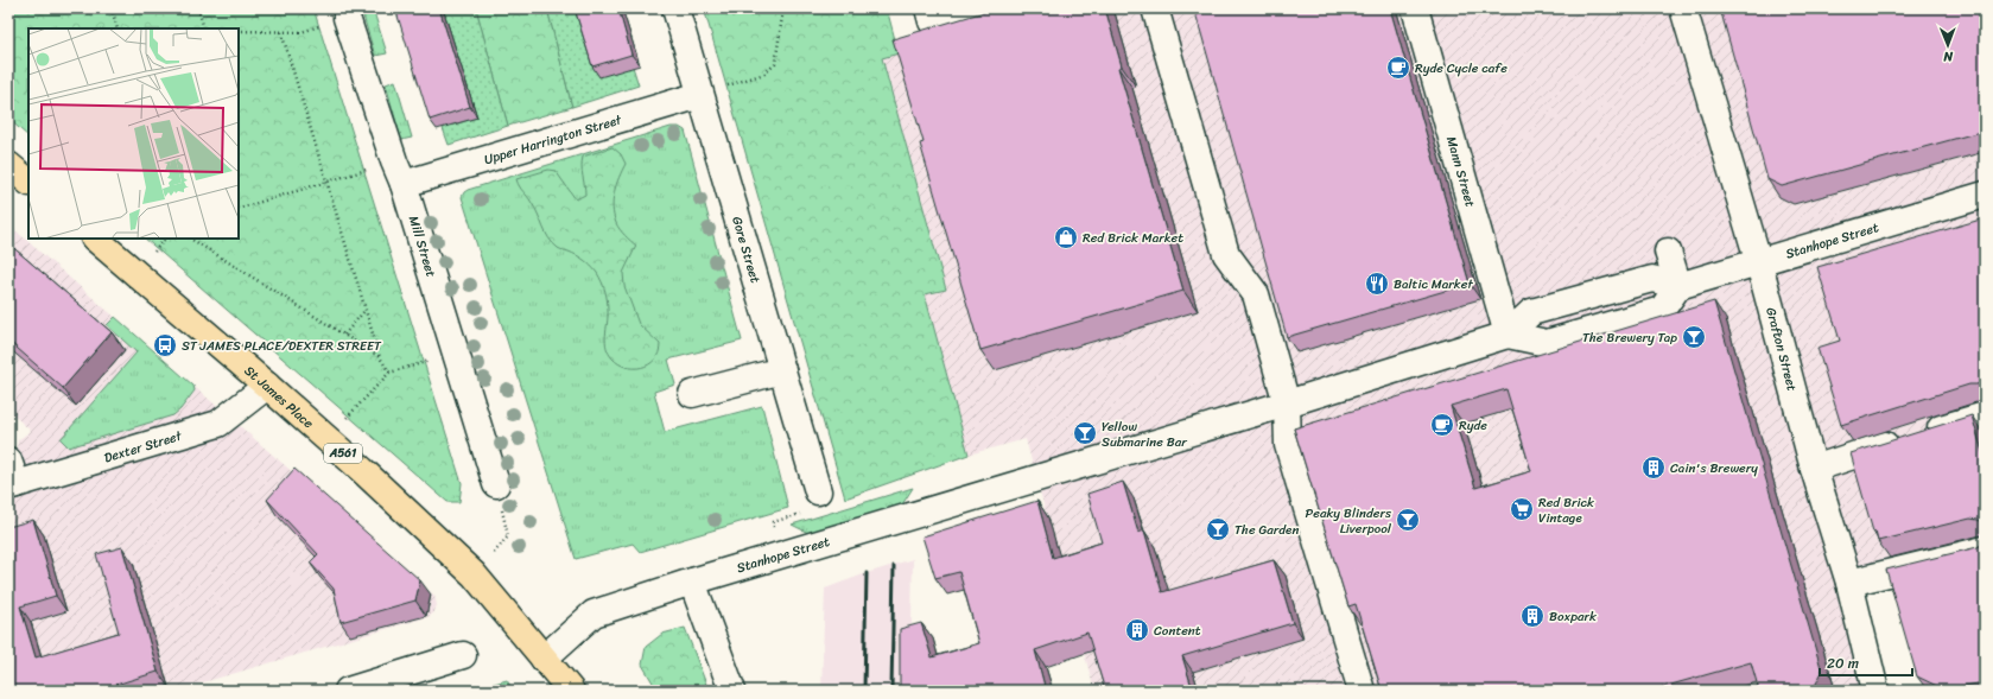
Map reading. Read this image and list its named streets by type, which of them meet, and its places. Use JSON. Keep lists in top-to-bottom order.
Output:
{
  "streets": {
    "highway": ["St James Place", "A561"],
    "street": [
      "Upper Harrington Street",
      "Mann Street",
      "Stanhope Street",
      "Mill Street",
      "Gore Street",
      "Grafton Street",
      "Dexter Street"
    ]
  },
  "crossings": [
    ["Upper Harrington Street", "Mill Street"],
    ["Upper Harrington Street", "Gore Street"],
    ["Mann Street", "Stanhope Street"],
    ["Stanhope Street", "Grafton Street"],
    ["Stanhope Street", "St James Place"],
    ["St James Place", "Dexter Street"]
  ],
  "places": {
    "cafe": ["Ryde Cycle cafe", "Ryde"],
    "shop": ["Red Brick Market"],
    "restaurant": ["Baltic Market"],
    "bar": [
      "The Brewery Tap",
      "Yellow Submarine Bar",
      "Peaky Blinders Liverpool",
      "The Garden"
    ],
    "bus stop": ["ST JAMES PLACE/DEXTER STREET"],
    "building": ["Cain's Brewery", "Boxpark", "Content"],
    "supermarket": ["Red Brick Vintage"]
  },
  "scale_bar": "20 m",
  "north": "bottom"
}
